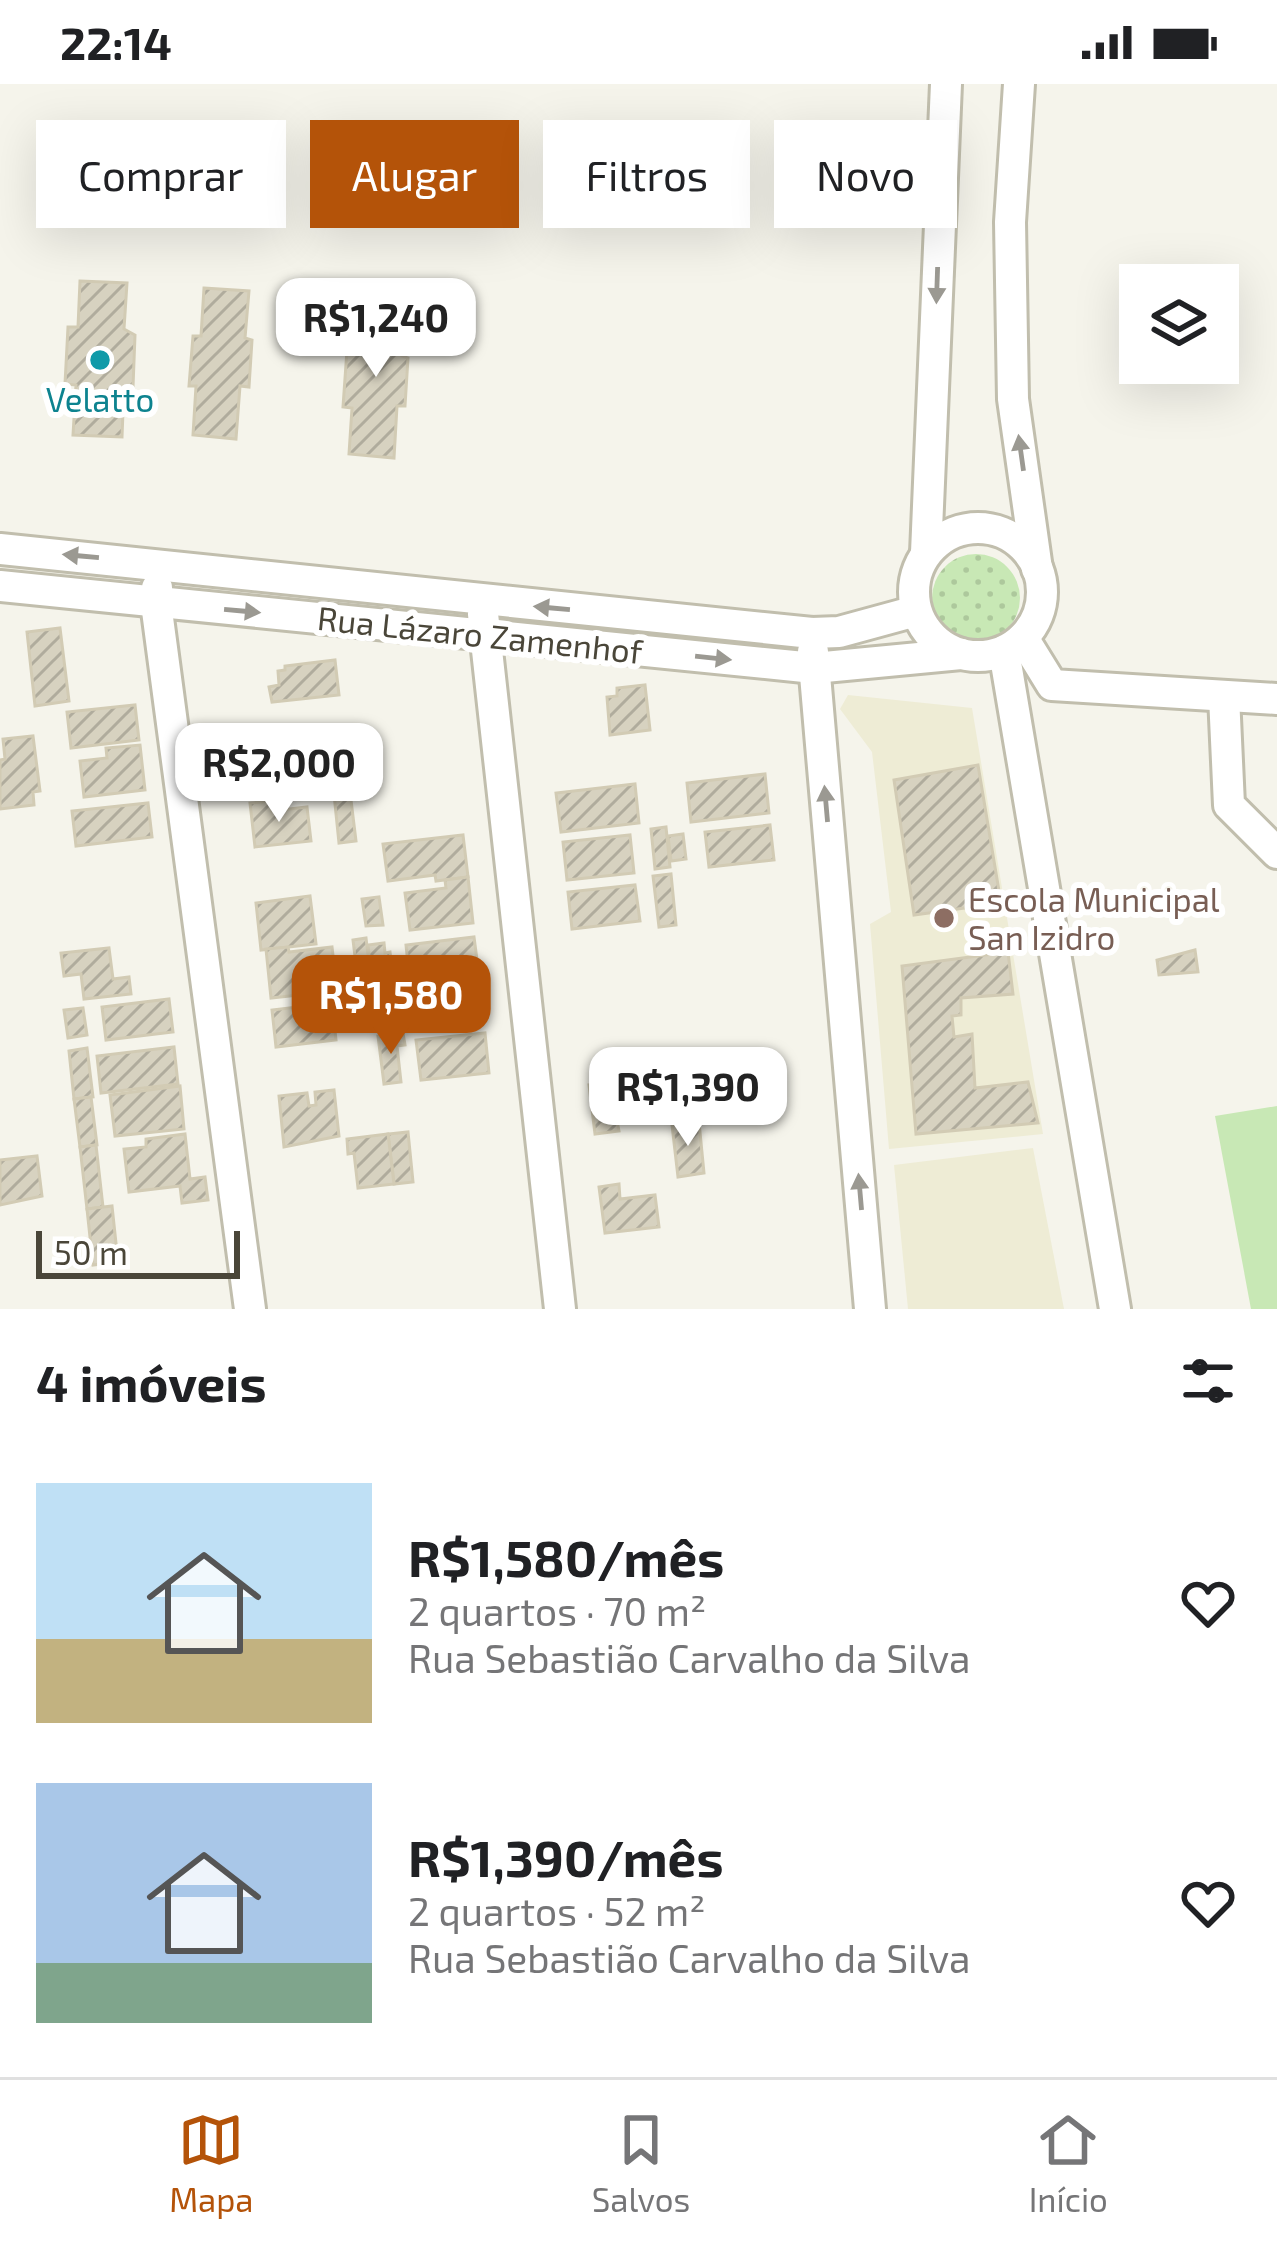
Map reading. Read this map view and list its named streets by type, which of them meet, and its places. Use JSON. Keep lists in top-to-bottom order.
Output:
{
  "streets": {
    "street": ["Rua Lázaro Zamenhof"]
  },
  "places": ["Velatto", "Escola Municipal San Izidro"],
  "scale_bar": "50 m",
  "page": {
    "status": "22:14",
    "chip": [
      "Comprar",
      "Alugar",
      "Filtros",
      "Novo"
    ],
    "price": [
      "R$1,240",
      "R$2,000",
      "R$1,580",
      "R$1,390"
    ],
    "scale": "50 m",
    "heading": "4 imóveis",
    "list": [
      {
        "name": "R$1,580/mês",
        "note": "2 quartos · 70 m² · Rua Sebastião Carvalho da Silva"
      },
      {
        "name": "R$1,390/mês",
        "note": "2 quartos · 52 m² · Rua Sebastião Carvalho da Silva"
      }
    ],
    "tabs": ["Mapa", "Salvos", "Início"]
  }
}
